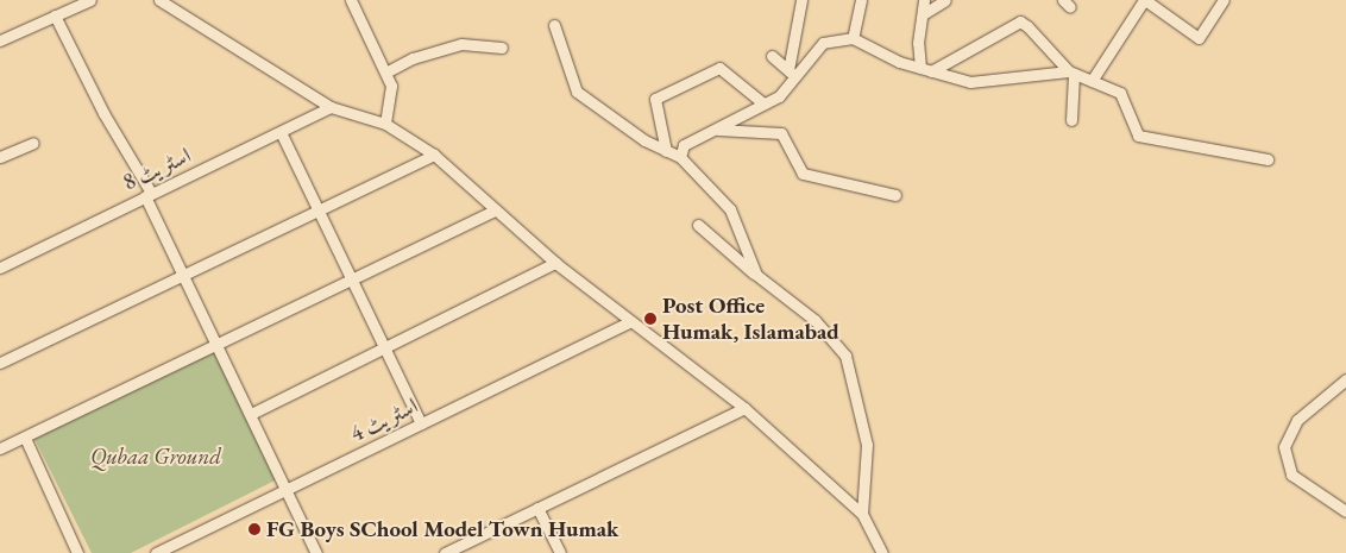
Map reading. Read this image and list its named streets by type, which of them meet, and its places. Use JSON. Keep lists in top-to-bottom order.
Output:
{
  "streets": {
    "street": ["اسٹریٹ 8", "اسٹریٹ 4"]
  },
  "parks": ["Qubaa Ground"],
  "places": ["Post Office Humak, Islamabad", "FG Boys SChool Model Town Humak"]
}
